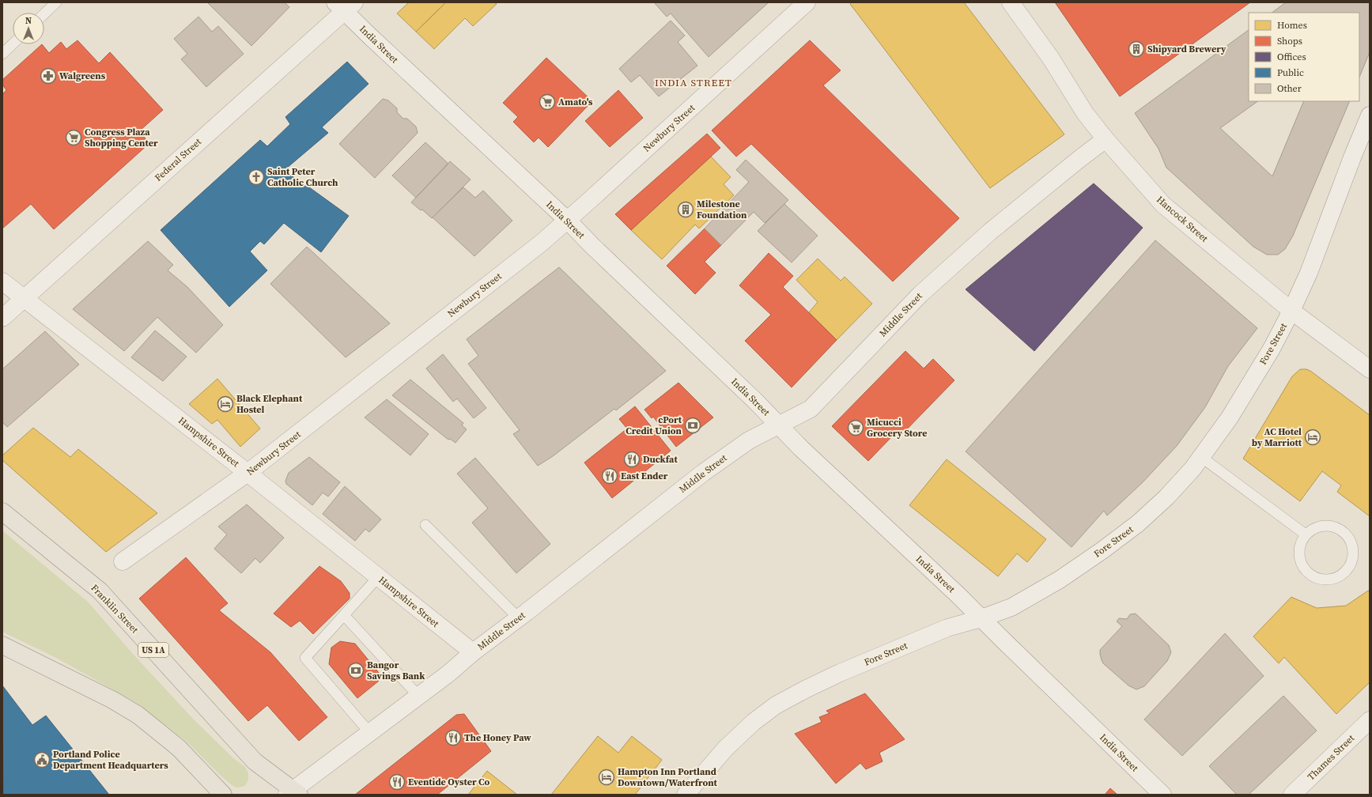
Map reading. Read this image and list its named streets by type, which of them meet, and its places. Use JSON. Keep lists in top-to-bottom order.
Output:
{
  "streets": {
    "main road": ["Franklin Street", "US 1A"],
    "street": [
      "India Street",
      "Newbury Street",
      "Federal Street",
      "Hancock Street",
      "Middle Street",
      "Fore Street",
      "Hampshire Street",
      "Thames Street"
    ]
  },
  "crossings": [
    ["India Street", "Newbury Street"],
    ["India Street", "Federal Street"],
    ["India Street", "Middle Street"],
    ["India Street", "Fore Street"],
    ["Newbury Street", "Hampshire Street"],
    ["Federal Street", "Hampshire Street"],
    ["Hancock Street", "Middle Street"],
    ["Hancock Street", "Fore Street"],
    ["Middle Street", "Hampshire Street"],
    ["Middle Street", "Franklin Street"]
  ],
  "districts": ["INDIA STREET"],
  "places": {
    "building": ["Shipyard Brewery", "Milestone Foundation"],
    "pharmacy": ["Walgreens"],
    "supermarket": ["Amato's", "Congress Plaza Shopping Center", "Micucci Grocery Store"],
    "church": ["Saint Peter Catholic Church"],
    "hotel": ["Black Elephant Hostel", "AC Hotel by Marriott", "Hampton Inn Portland Downtown/Waterfront"],
    "bank": ["cPort Credit Union", "Bangor Savings Bank"],
    "restaurant": [
      "Duckfat",
      "East Ender",
      "The Honey Paw",
      "Eventide Oyster Co"
    ],
    "public building": ["Portland Police Department Headquarters"]
  },
  "legend": [
    "Homes",
    "Shops",
    "Offices",
    "Public",
    "Other"
  ],
  "north": "top"
}
